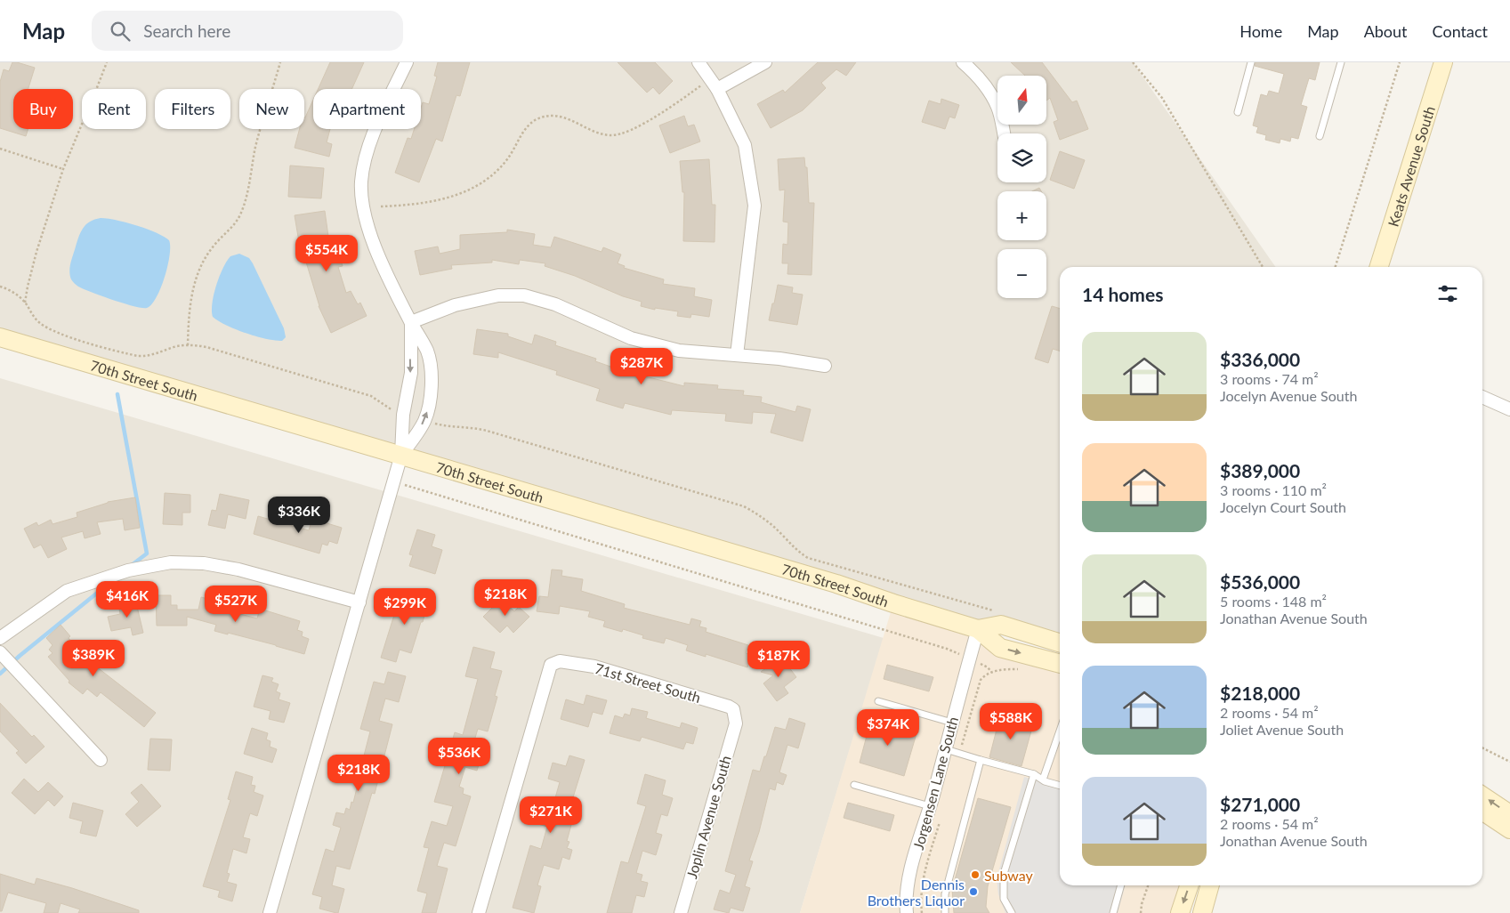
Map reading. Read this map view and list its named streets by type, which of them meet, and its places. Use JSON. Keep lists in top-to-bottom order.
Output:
{
  "streets": {
    "main road": ["Keats Avenue South", "70th Street South"],
    "street": ["71st Street South", "Jorgensen Lane South", "Joplin Avenue South"]
  },
  "crossings": [
    ["70th Street South", "Jorgensen Lane South"],
    ["71st Street South", "Joplin Avenue South"]
  ],
  "places": ["Subway", "Dennis Brothers Liquor"],
  "north": "top",
  "page": {
    "header": "Map",
    "search": "Search here",
    "nav": [
      "Home",
      "Map",
      "About",
      "Contact"
    ],
    "map_buttons": ["+", "−"],
    "chip": [
      "Buy",
      "Rent",
      "Filters",
      "New",
      "Apartment"
    ],
    "price": [
      "$554K",
      "$287K",
      "$336K",
      "$218K",
      "$416K",
      "$527K",
      "$299K",
      "$389K",
      "$187K",
      "$588K",
      "$374K",
      "$536K",
      "$218K",
      "$271K"
    ],
    "heading": "14 homes",
    "list": [
      {
        "name": "$336,000",
        "note": "3 rooms · 74 m² · Jocelyn Avenue South"
      },
      {
        "name": "$389,000",
        "note": "3 rooms · 110 m² · Jocelyn Court South"
      },
      {
        "name": "$536,000",
        "note": "5 rooms · 148 m² · Jonathan Avenue South"
      },
      {
        "name": "$218,000",
        "note": "2 rooms · 54 m² · Joliet Avenue South"
      },
      {
        "name": "$271,000",
        "note": "2 rooms · 54 m² · Jonathan Avenue South"
      }
    ]
  }
}
